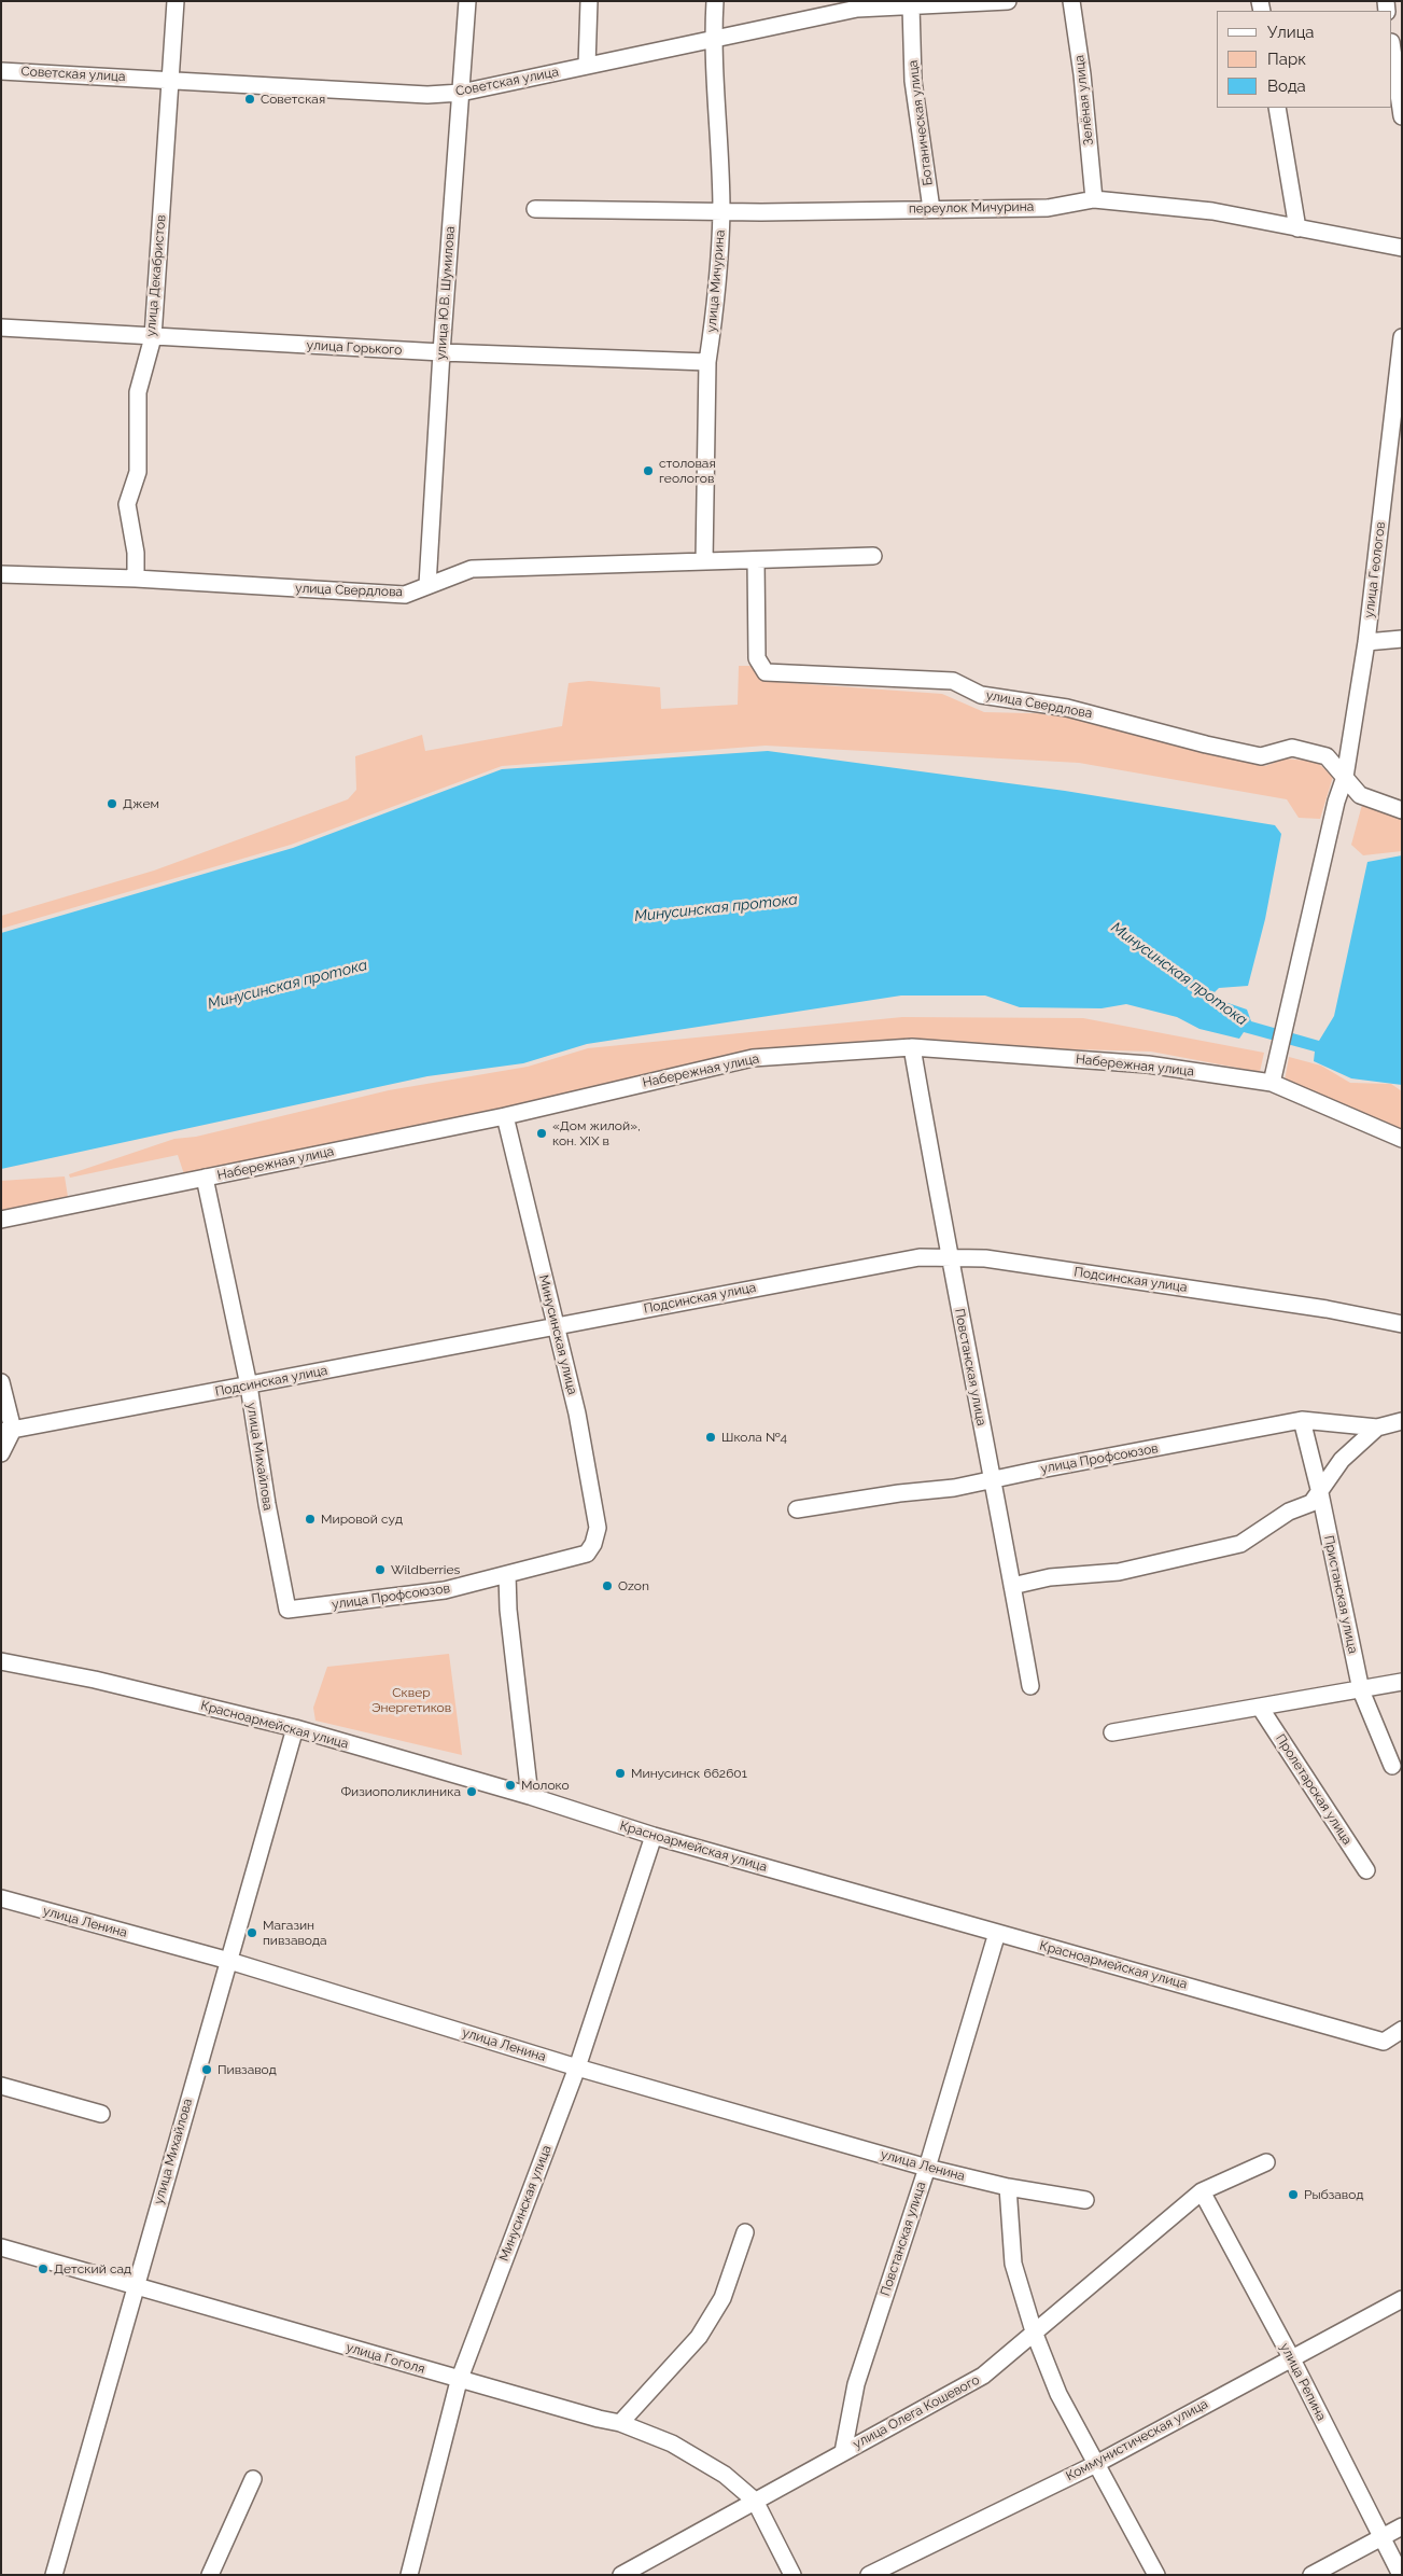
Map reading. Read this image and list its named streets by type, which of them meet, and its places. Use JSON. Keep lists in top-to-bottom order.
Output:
{
  "streets": {
    "street": [
      "Советская улица",
      "Зелёная улица",
      "Ботаническая улица",
      "переулок Мичурина",
      "улица Декабристов",
      "улица Мичурина",
      "улица Ю.В. Шумилова",
      "улица Горького",
      "улица Геологов",
      "улица Свердлова",
      "Набережная улица",
      "Подсинская улица",
      "Минусинская улица",
      "Повстанская улица",
      "улица Михайлова",
      "улица Профсоюзов",
      "Пристанская улица",
      "Красноармейская улица",
      "Пролетарская улица",
      "улица Ленина",
      "улица Гоголя",
      "улица Репина",
      "улица Олега Кошевого",
      "Коммунистическая улица"
    ]
  },
  "crossings": [
    ["Советская улица", "Ботаническая улица"],
    ["Советская улица", "улица Декабристов"],
    ["Советская улица", "улица Мичурина"],
    ["Советская улица", "улица Ю.В. Шумилова"],
    ["Зелёная улица", "переулок Мичурина"],
    ["Ботаническая улица", "переулок Мичурина"],
    ["переулок Мичурина", "улица Мичурина"],
    ["улица Декабристов", "улица Горького"],
    ["улица Декабристов", "улица Свердлова"],
    ["улица Мичурина", "улица Горького"],
    ["улица Мичурина", "улица Свердлова"],
    ["улица Ю.В. Шумилова", "улица Горького"],
    ["улица Ю.В. Шумилова", "улица Свердлова"],
    ["улица Геологов", "улица Свердлова"],
    ["улица Геологов", "Набережная улица"],
    ["Набережная улица", "Минусинская улица"],
    ["Набережная улица", "Повстанская улица"],
    ["Набережная улица", "улица Михайлова"],
    ["Подсинская улица", "Минусинская улица"],
    ["Подсинская улица", "Повстанская улица"],
    ["Подсинская улица", "улица Михайлова"],
    ["Минусинская улица", "улица Профсоюзов"],
    ["Минусинская улица", "Красноармейская улица"],
    ["Минусинская улица", "улица Ленина"],
    ["Минусинская улица", "улица Гоголя"],
    ["Повстанская улица", "улица Профсоюзов"],
    ["Повстанская улица", "Красноармейская улица"],
    ["Повстанская улица", "улица Ленина"],
    ["Повстанская улица", "улица Олега Кошевого"],
    ["улица Михайлова", "улица Профсоюзов"],
    ["улица Михайлова", "Красноармейская улица"],
    ["улица Михайлова", "улица Ленина"],
    ["улица Михайлова", "улица Гоголя"],
    ["улица Профсоюзов", "Пристанская улица"],
    ["улица Гоголя", "улица Олега Кошевого"],
    ["улица Репина", "улица Олега Кошевого"],
    ["улица Репина", "Коммунистическая улица"]
  ],
  "water": ["Минусинская протока"],
  "parks": ["Сквер Энергетиков"],
  "places": [
    "Советская",
    "столовая геологов",
    "Джем",
    "«Дом жилой», кон. ХIХ в",
    "Школа №4",
    "Мировой суд",
    "Wildberries",
    "Ozon",
    "Минусинск 662601",
    "Молоко",
    "Физиополиклиника",
    "Магазин пивзавода",
    "Пивзавод",
    "Рыбзавод",
    "Детский сад"
  ],
  "legend": ["Улица", "Парк", "Вода"]
}
